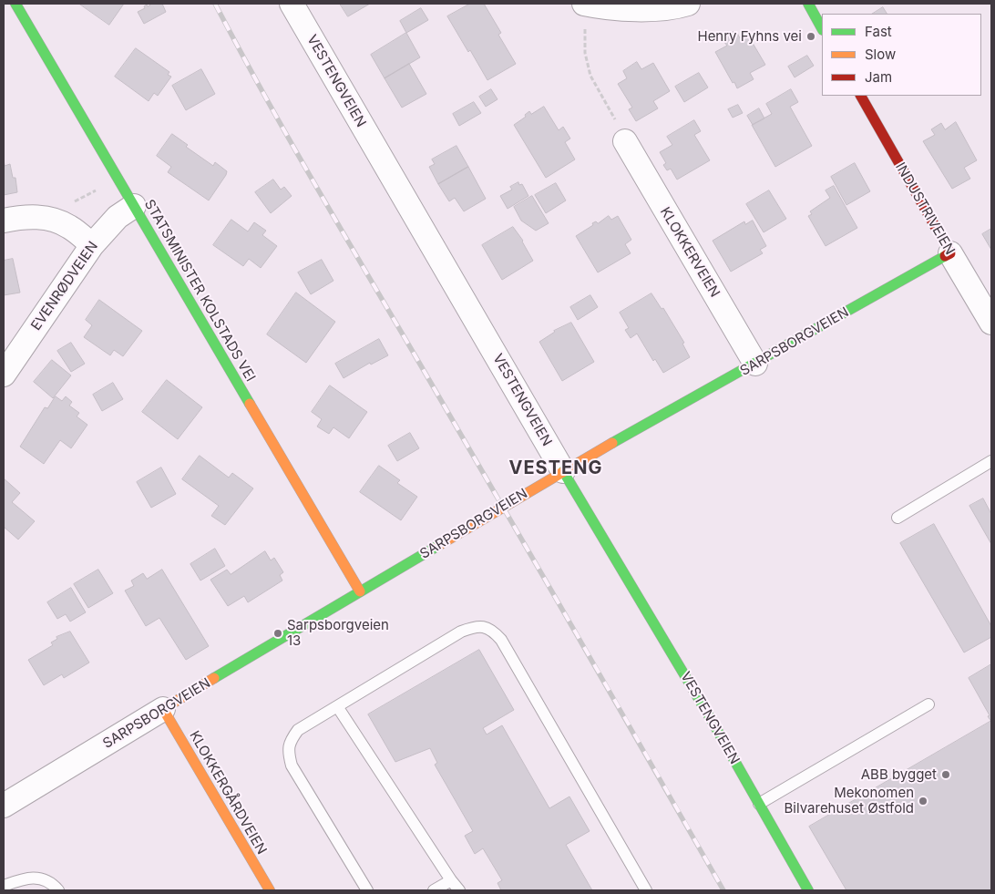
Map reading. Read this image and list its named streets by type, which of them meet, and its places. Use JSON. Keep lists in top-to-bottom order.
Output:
{
  "streets": {
    "street": [
      "VESTENGVEIEN",
      "INDUSTRIVEIEN",
      "KLOKKERVEIEN",
      "EVENRØDVEIEN",
      "STATSMINISTER KOLSTADS VEI",
      "SARPSBORGVEIEN",
      "KLOKKERGÅRDVEIEN"
    ]
  },
  "crossings": [
    ["VESTENGVEIEN", "SARPSBORGVEIEN"],
    ["INDUSTRIVEIEN", "SARPSBORGVEIEN"],
    ["KLOKKERVEIEN", "SARPSBORGVEIEN"],
    ["EVENRØDVEIEN", "STATSMINISTER KOLSTADS VEI"],
    ["STATSMINISTER KOLSTADS VEI", "SARPSBORGVEIEN"],
    ["SARPSBORGVEIEN", "KLOKKERGÅRDVEIEN"]
  ],
  "districts": ["VESTENG"],
  "places": [
    "Henry Fyhns vei",
    "Sarpsborgveien 13",
    "ABB bygget",
    "Mekonomen Bilvarehuset Østfold"
  ],
  "legend": ["Fast", "Slow", "Jam"]
}
